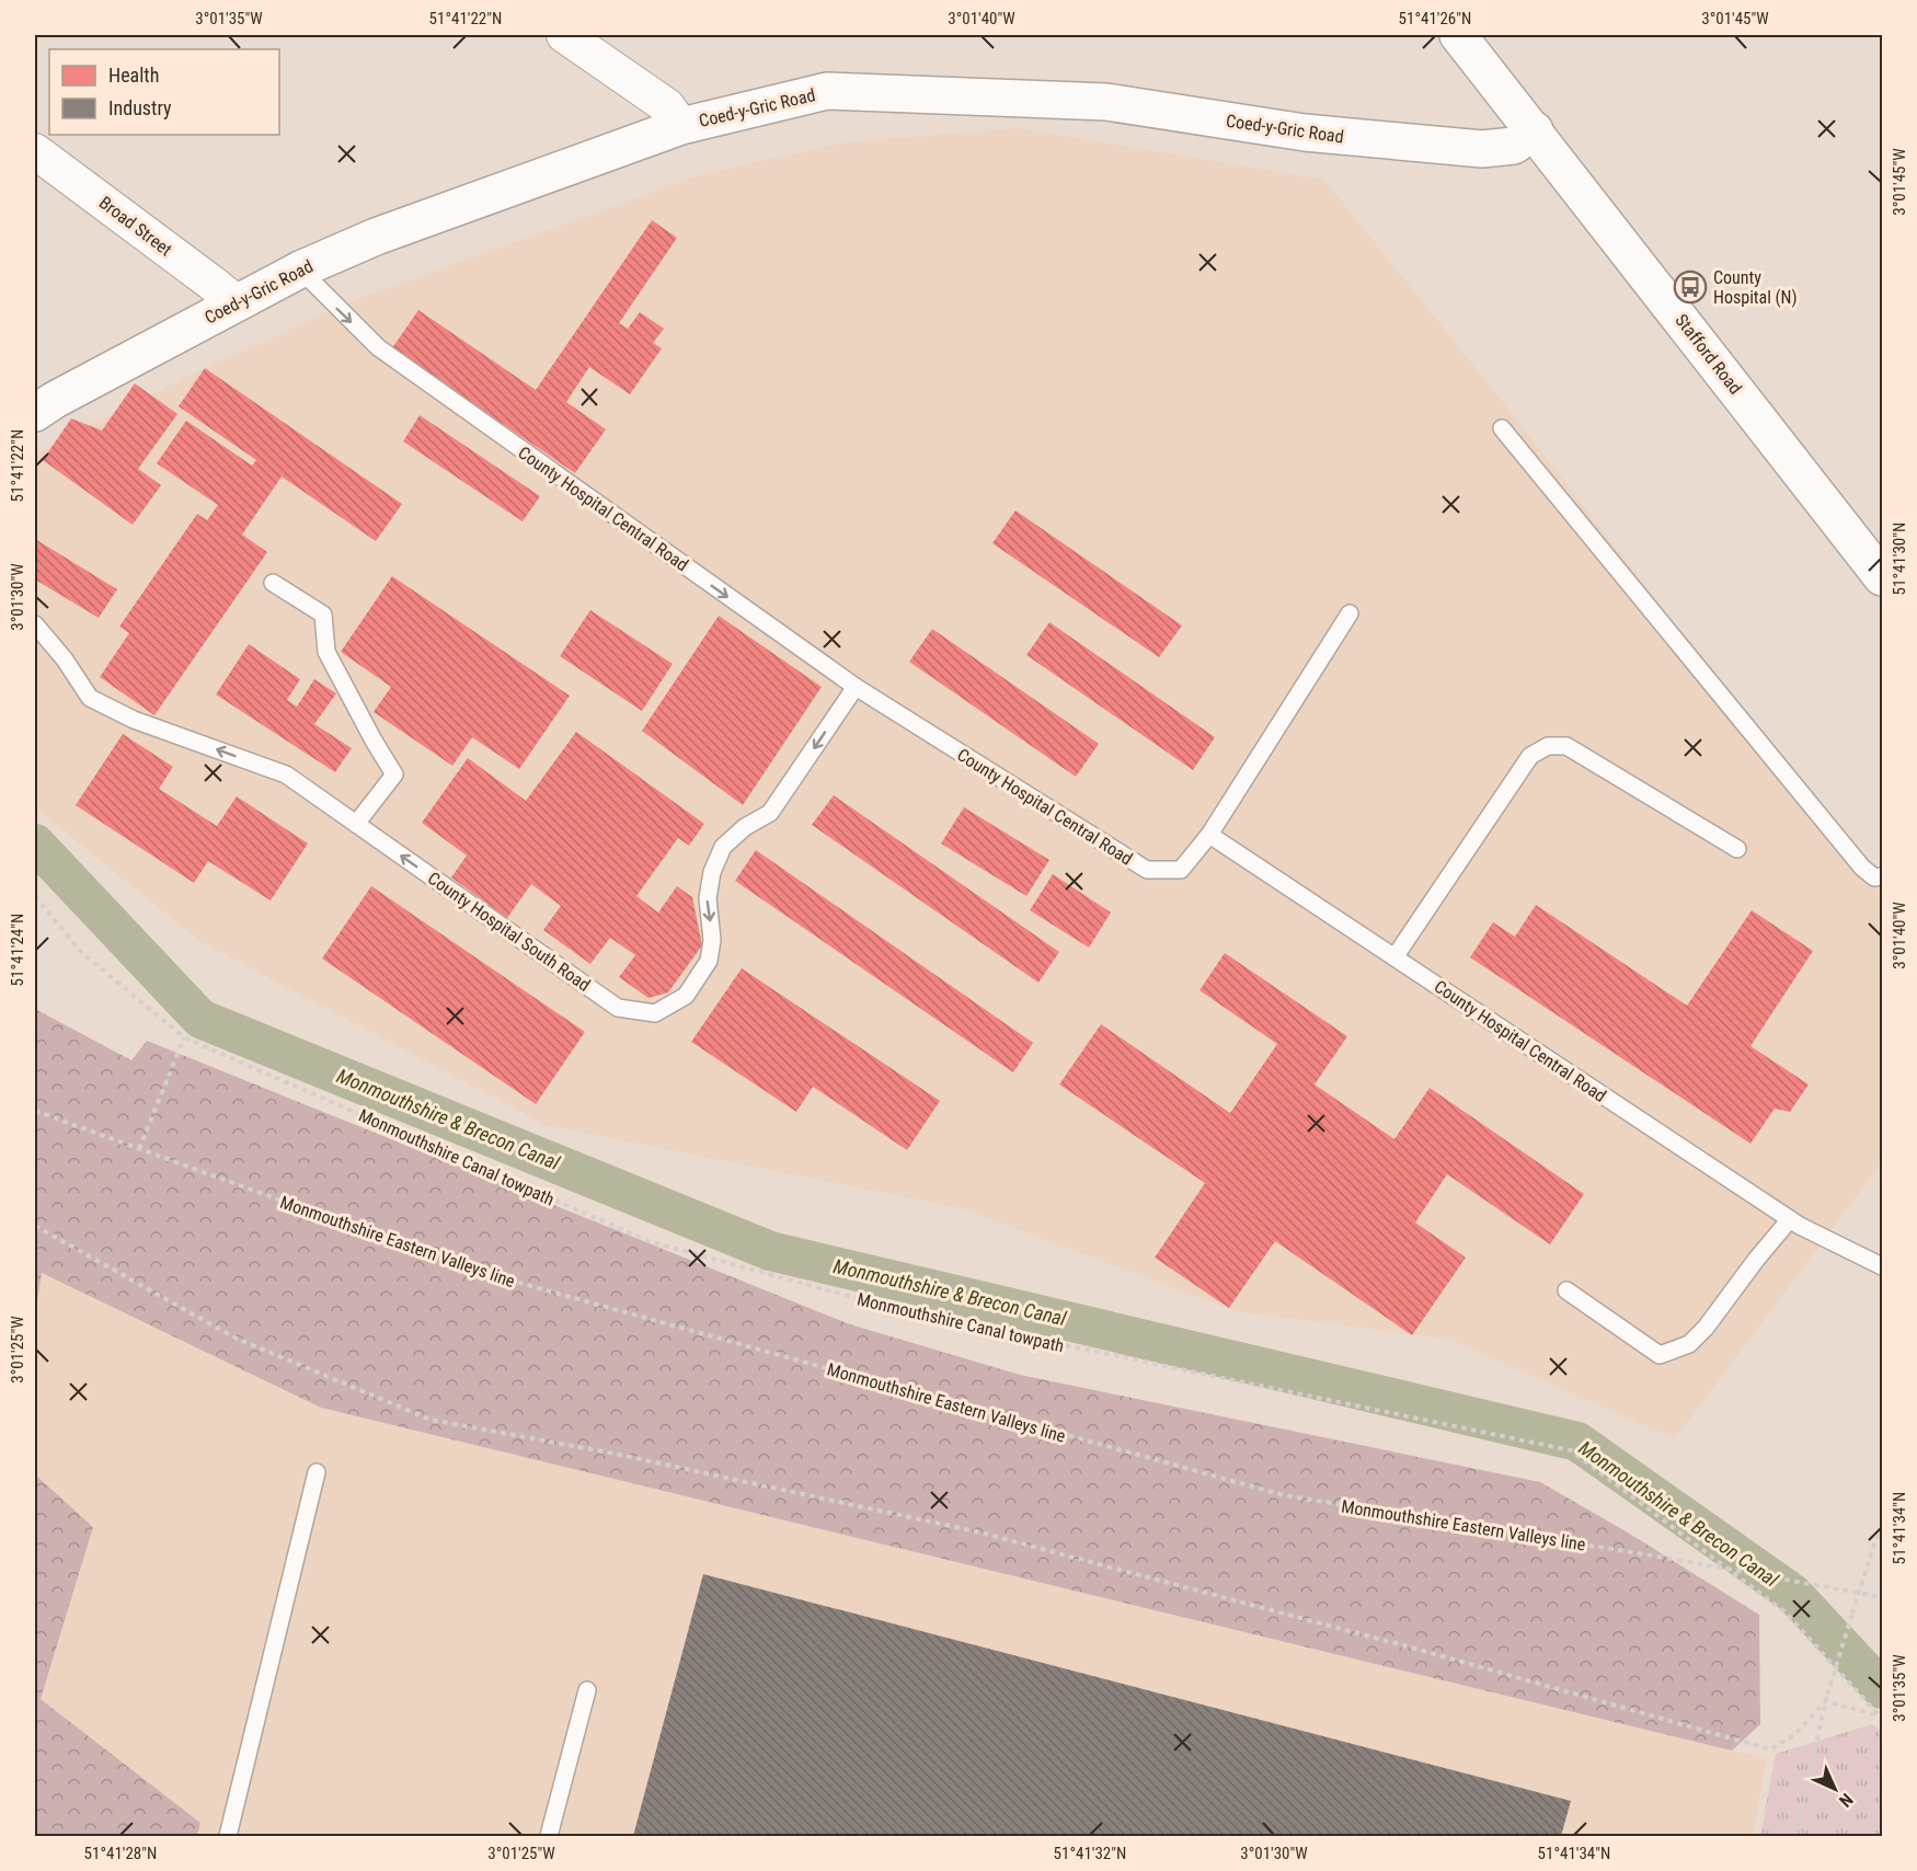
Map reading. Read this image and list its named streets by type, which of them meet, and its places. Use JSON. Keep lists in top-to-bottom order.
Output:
{
  "streets": {
    "street": ["Coed-y-Gric Road", "Broad Street", "Stafford Road"],
    "lane": ["County Hospital Central Road", "County Hospital South Road"],
    "path": ["Monmouthshire Canal towpath", "Monmouthshire Eastern Valleys line"]
  },
  "crossings": [
    ["Coed-y-Gric Road", "Broad Street"],
    ["Coed-y-Gric Road", "Stafford Road"],
    ["Coed-y-Gric Road", "County Hospital Central Road"],
    ["County Hospital Central Road", "County Hospital South Road"]
  ],
  "one_way": ["County Hospital Central Road"],
  "water": ["Monmouthshire & Brecon Canal"],
  "places": {
    "bus stop": ["County Hospital (N)"]
  },
  "legend": ["Health", "Industry"],
  "north": "bottom right",
  "coordinates": [
    "3°01'35\"W",
    "51°41'22\"N",
    "3°01'40\"W",
    "51°41'26\"N",
    "3°01'45\"W",
    "51°41'30\"N",
    "3°01'30\"W",
    "51°41'24\"N",
    "3°01'25\"W",
    "51°41'34\"N",
    "51°41'28\"N",
    "51°41'32\"N"
  ]
}
